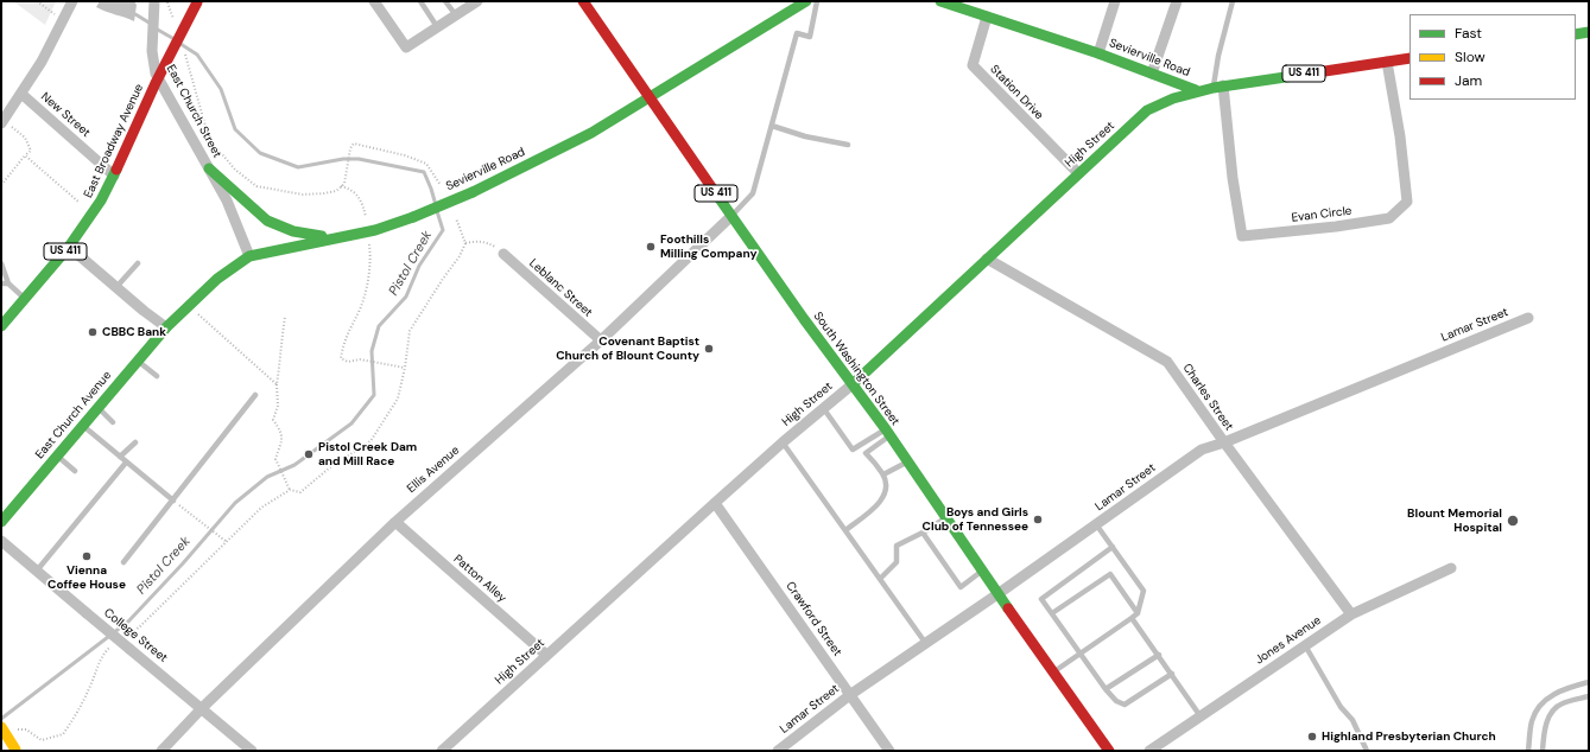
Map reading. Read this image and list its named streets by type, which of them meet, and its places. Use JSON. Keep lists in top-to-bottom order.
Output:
{
  "streets": {
    "main road": [
      "Sevierville Road",
      "US 411",
      "East Broadway Avenue",
      "High Street",
      "South Washington Street",
      "East Church Avenue"
    ],
    "street": [
      "Station Drive",
      "East Church Street",
      "New Street",
      "Evan Circle",
      "Leblanc Street",
      "Lamar Street",
      "Charles Street",
      "Ellis Avenue",
      "Patton Alley",
      "Crawford Street",
      "College Street",
      "Jones Avenue"
    ]
  },
  "crossings": [
    ["Sevierville Road", "Station Drive"],
    ["Sevierville Road", "East Church Street"],
    ["Sevierville Road", "High Street"],
    ["Sevierville Road", "Evan Circle"],
    ["Sevierville Road", "South Washington Street"],
    ["Sevierville Road", "East Church Avenue"],
    ["Station Drive", "High Street"],
    ["New Street", "East Broadway Avenue"],
    ["High Street", "South Washington Street"],
    ["High Street", "Charles Street"],
    ["High Street", "Patton Alley"],
    ["High Street", "Crawford Street"],
    ["Leblanc Street", "Ellis Avenue"],
    ["Lamar Street", "South Washington Street"],
    ["Lamar Street", "Charles Street"],
    ["Lamar Street", "Crawford Street"],
    ["South Washington Street", "Ellis Avenue"],
    ["Charles Street", "Jones Avenue"],
    ["Ellis Avenue", "Patton Alley"],
    ["Ellis Avenue", "College Street"]
  ],
  "water": ["Pistol Creek"],
  "places": [
    "Foothills Milling Company",
    "CBBC Bank",
    "Covenant Baptist Church of Blount County",
    "Pistol Creek Dam and Mill Race",
    "Boys and Girls Club of Tennessee",
    "Blount Memorial Hospital",
    "Vienna Coffee House",
    "Highland Presbyterian Church"
  ],
  "legend": ["Fast", "Slow", "Jam"]
}
